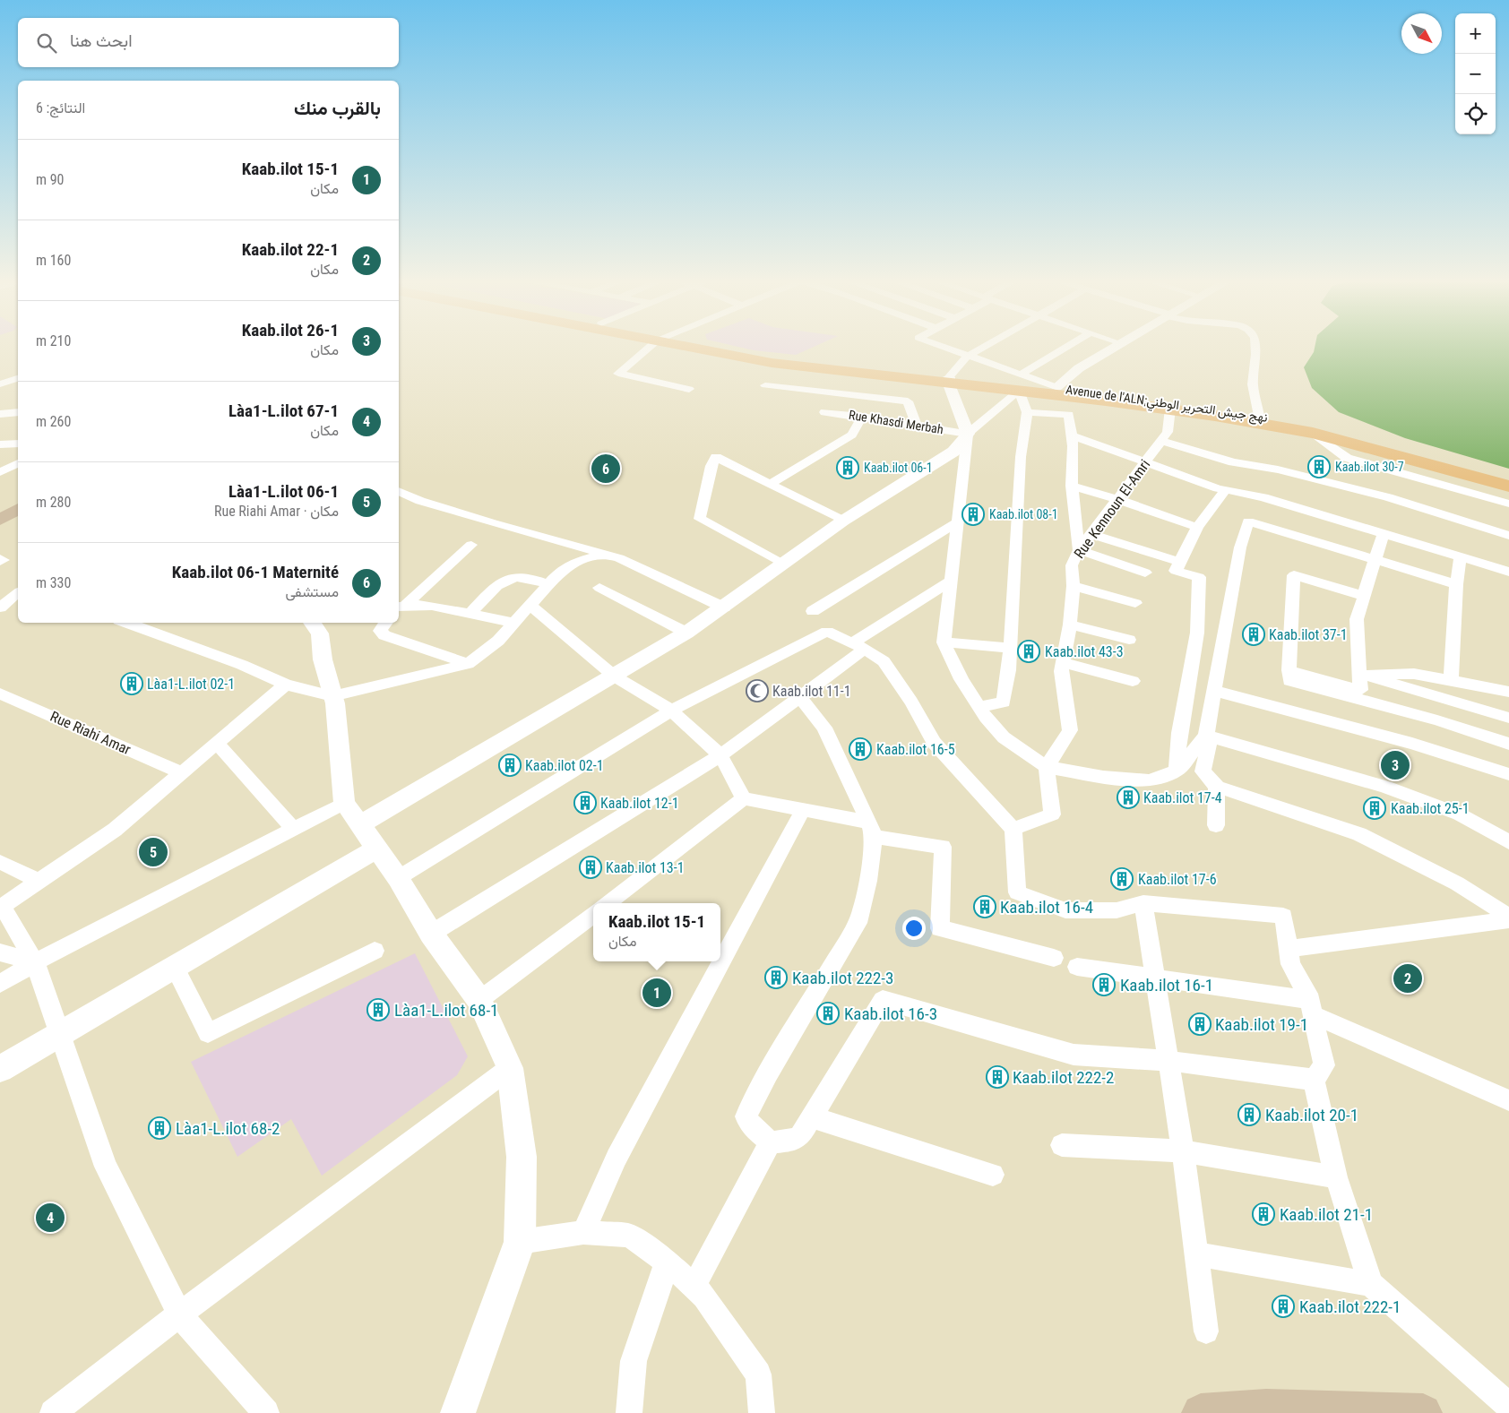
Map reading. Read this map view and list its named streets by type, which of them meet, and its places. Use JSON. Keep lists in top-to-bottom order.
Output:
{
  "streets": {
    "main road": ["Avenue de l'ALN;نهج جيش التحرير الوطني"],
    "street": ["Rue Khasdi Merbah", "Rue Kennoun El-Amri", "Rue Riahi Amar"]
  },
  "places": {
    "building": [
      "Kaab.ilot 30-7",
      "Kaab.ilot 06-1",
      "Kaab.ilot 08-1",
      "Kaab.ilot 37-1",
      "Kaab.ilot 43-3",
      "Làa1-L.ilot 02-1",
      "Kaab.ilot 16-5",
      "Kaab.ilot 02-1",
      "Kaab.ilot 17-4",
      "Kaab.ilot 12-1",
      "Kaab.ilot 25-1",
      "Kaab.ilot 13-1",
      "Kaab.ilot 17-6",
      "Kaab.ilot 16-4",
      "Kaab.ilot 222-3",
      "Kaab.ilot 16-1",
      "Làa1-L.ilot 68-1",
      "Kaab.ilot 16-3",
      "Kaab.ilot 19-1",
      "Kaab.ilot 222-2",
      "Kaab.ilot 20-1",
      "Làa1-L.ilot 68-2",
      "Kaab.ilot 21-1",
      "Kaab.ilot 222-1"
    ],
    "mosque": ["Kaab.ilot 11-1"]
  },
  "north": "bottom right",
  "page": {
    "map_buttons": ["+", "−"],
    "search": "ابحث هنا",
    "heading": ["بالقرب منك", "النتائج: 6"],
    "list": [
      {
        "mark": "1",
        "name": "Kaab.ilot 15-1",
        "note": "مكان",
        "value": "90 m"
      },
      {
        "mark": "2",
        "name": "Kaab.ilot 22-1",
        "note": "مكان",
        "value": "160 m"
      },
      {
        "mark": "3",
        "name": "Kaab.ilot 26-1",
        "note": "مكان",
        "value": "210 m"
      },
      {
        "mark": "4",
        "name": "Làa1-L.ilot 67-1",
        "note": "مكان",
        "value": "260 m"
      },
      {
        "mark": "5",
        "name": "Làa1-L.ilot 06-1",
        "note": "مكان · Rue Riahi Amar",
        "value": "280 m"
      },
      {
        "mark": "6",
        "name": "Kaab.ilot 06-1 Maternité",
        "note": "مستشفى",
        "value": "330 m"
      }
    ],
    "pins": [
      "6",
      "3",
      "5",
      "2",
      "1",
      "4"
    ],
    "popup": ["Kaab.ilot 15-1", "مكان"]
  }
}
